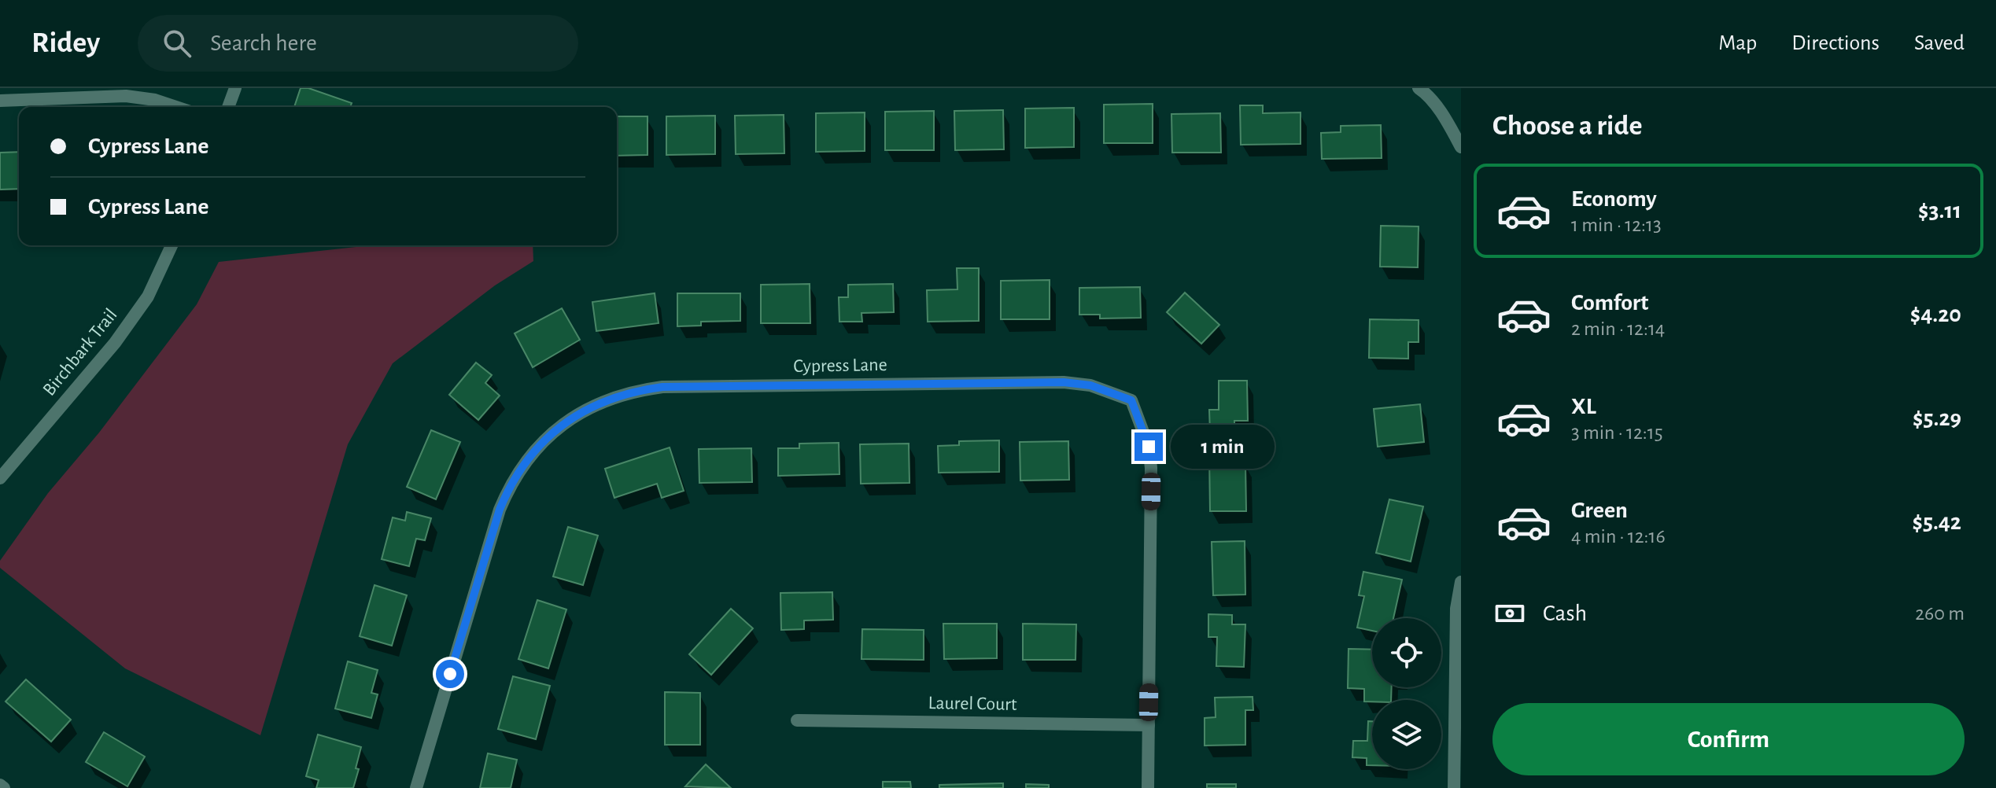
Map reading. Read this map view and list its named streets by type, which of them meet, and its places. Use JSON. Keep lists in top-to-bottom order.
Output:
{
  "streets": {
    "street": ["Birchbark Trail", "Cypress Lane", "Laurel Court"]
  },
  "crossings": [
    ["Cypress Lane", "Laurel Court"]
  ],
  "page": {
    "header": "Ridey",
    "search": "Search here",
    "nav": ["Map", "Directions", "Saved"],
    "heading": "Choose a ride",
    "banner": ["Cypress Lane", "Cypress Lane"],
    "list": [
      {
        "name": "Economy",
        "note": "1 min · 12:13",
        "value": "$3.11"
      },
      {
        "name": "Comfort",
        "note": "2 min · 12:14",
        "value": "$4.20"
      },
      {
        "name": "XL",
        "note": "3 min · 12:15",
        "value": "$5.29"
      },
      {
        "name": "Green",
        "note": "4 min · 12:16",
        "value": "$5.42"
      }
    ],
    "bubble": "1 min",
    "pay": ["Cash", "260 m"],
    "buttons": "Confirm"
  }
}
